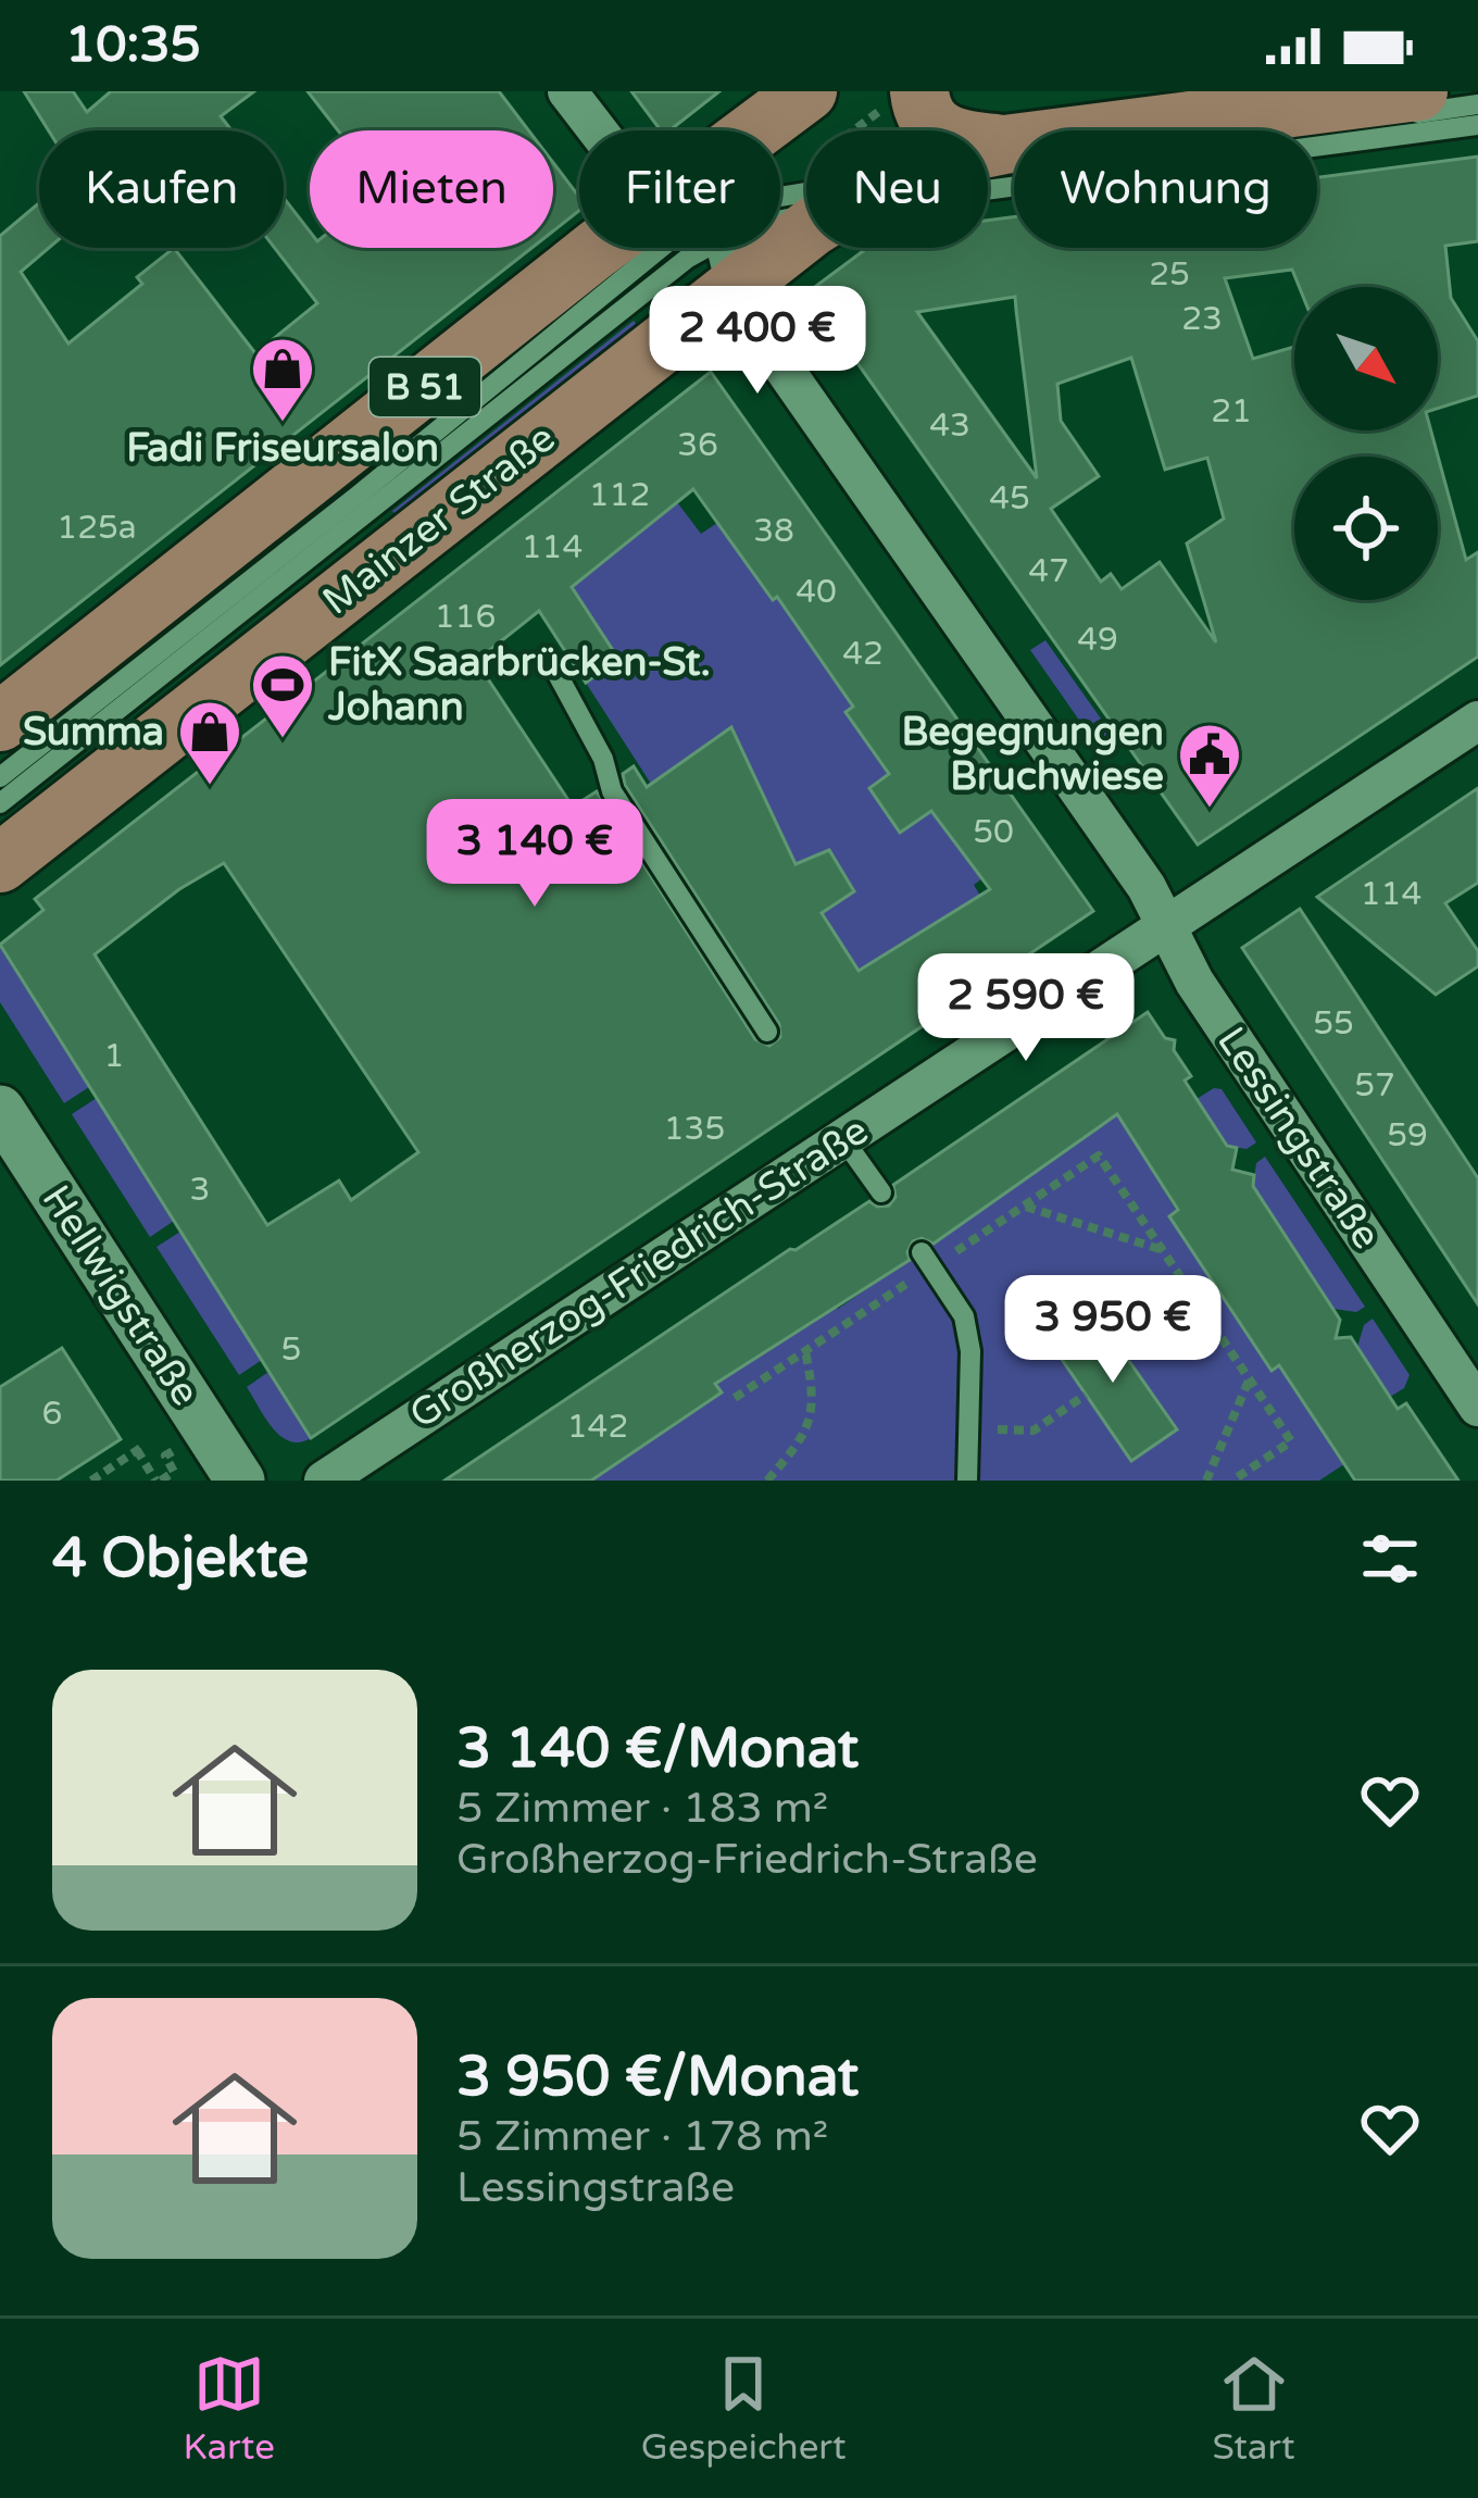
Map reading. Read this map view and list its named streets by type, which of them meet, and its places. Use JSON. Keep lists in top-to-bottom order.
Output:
{
  "streets": {
    "main road": ["B 51", "Mainzer Straße"],
    "street": ["Lessingstraße", "Großherzog-Friedrich-Straße", "Hellwigstraße"]
  },
  "crossings": [
    ["Lessingstraße", "Großherzog-Friedrich-Straße"]
  ],
  "places": {
    "shop": ["Fadi Friseursalon", "Summa"],
    "sports": ["FitX Saarbrücken-St. Johann"],
    "public building": ["Begegnungen Bruchwiese"]
  },
  "house_numbers": [
    "25",
    "23",
    "21",
    "43",
    "36",
    "112",
    "45",
    "125a",
    "38",
    "114",
    "47",
    "40",
    "116",
    "49",
    "42",
    "50",
    "114",
    "55",
    "1",
    "57",
    "135",
    "59",
    "3",
    "5",
    "6",
    "142"
  ],
  "north": "bottom right",
  "page": {
    "status": "10:35",
    "chip": [
      "Kaufen",
      "Mieten",
      "Filter",
      "Neu",
      "Wohnung"
    ],
    "price": [
      "2 400 €",
      "3 140 €",
      "2 590 €",
      "3 950 €"
    ],
    "heading": "4 Objekte",
    "list": [
      {
        "name": "3 140 €/Monat",
        "note": "5 Zimmer · 183 m² · Großherzog-Friedrich-Straße"
      },
      {
        "name": "3 950 €/Monat",
        "note": "5 Zimmer · 178 m² · Lessingstraße"
      }
    ],
    "tabs": ["Karte", "Gespeichert", "Start"]
  }
}
